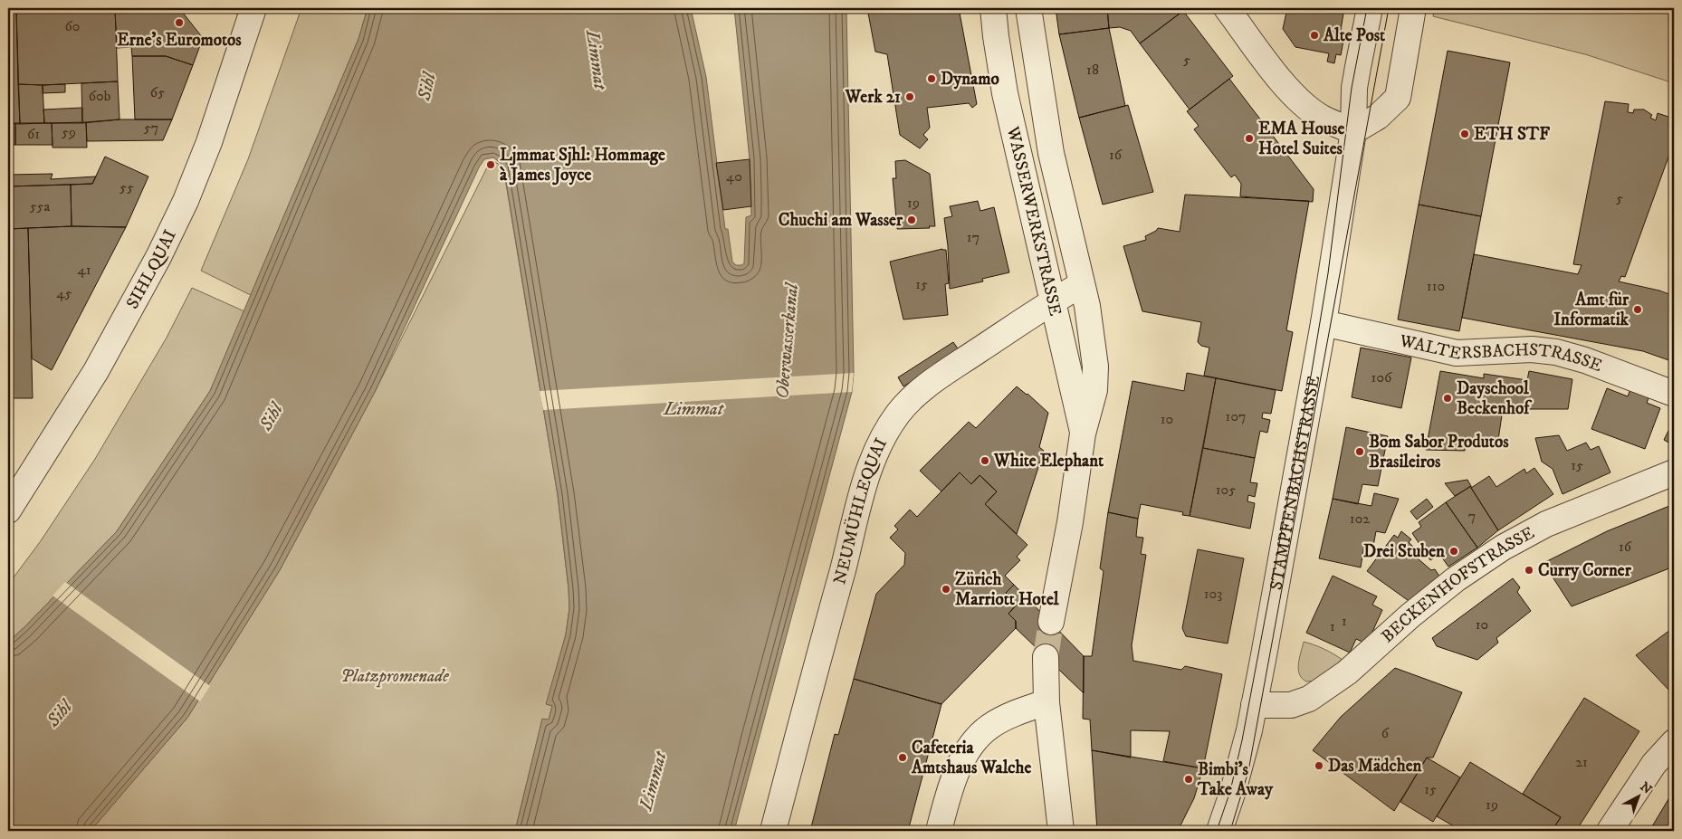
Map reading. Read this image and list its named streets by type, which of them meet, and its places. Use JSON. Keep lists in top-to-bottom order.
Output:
{
  "streets": {
    "street": [
      "WASSERWERKSTRASSE",
      "SIHLQUAI",
      "WALTERSBACHSTRASSE",
      "STAMPFENBACHSTRASSE",
      "NEUMÜHLEQUAI",
      "BECKENHOFSTRASSE"
    ]
  },
  "crossings": [
    ["WASSERWERKSTRASSE", "NEUMÜHLEQUAI"],
    ["WALTERSBACHSTRASSE", "STAMPFENBACHSTRASSE"],
    ["STAMPFENBACHSTRASSE", "BECKENHOFSTRASSE"]
  ],
  "water": ["Limmat", "Sihl", "Oberwasserkanal"],
  "parks": ["Platzpromenade"],
  "places": [
    "Erne's Euromotos",
    "Alte Post",
    "Dynamo",
    "Werk 21",
    "ETH STF",
    "EMA House Hotel Suites",
    "Ljmmat Sjhl: Hommage à James Joyce",
    "Chuchi am Wasser",
    "Amt für Informatik",
    "Dayschool Beckenhof",
    "Bom Sabor Produtos Brasileiros",
    "White Elephant",
    "Drei Stuben",
    "Curry Corner",
    "Zürich Marriott Hotel",
    "Cafeteria Amtshaus Walche",
    "Das Mädchen",
    "Bimbi's Take Away"
  ],
  "house_numbers": [
    "60",
    "5",
    "18",
    "65",
    "60b",
    "57",
    "59",
    "61",
    "16",
    "40",
    "55",
    "5",
    "19",
    "55a",
    "17",
    "41",
    "15",
    "110",
    "45",
    "106",
    "107",
    "10",
    "15",
    "105",
    "7",
    "102",
    "16",
    "103",
    "1",
    "10",
    "1",
    "6",
    "21",
    "15",
    "19"
  ],
  "north": "top right"
}
